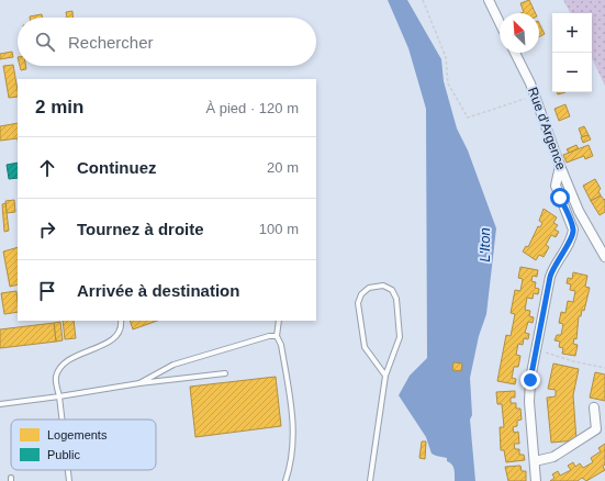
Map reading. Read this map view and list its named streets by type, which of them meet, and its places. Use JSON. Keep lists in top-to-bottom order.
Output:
{
  "streets": {
    "street": ["Rue d'Argence"]
  },
  "water": ["L'Iton"],
  "legend": ["Logements", "Public"],
  "north": "top left",
  "page": {
    "map_buttons": ["+", "−"],
    "search": "Rechercher",
    "heading": ["2 min", "À pied · 120 m"],
    "list": [
      ["Continuez", "20 m"],
      ["Tournez à droite", "100 m"],
      "Arrivée à destination"
    ]
  }
}
